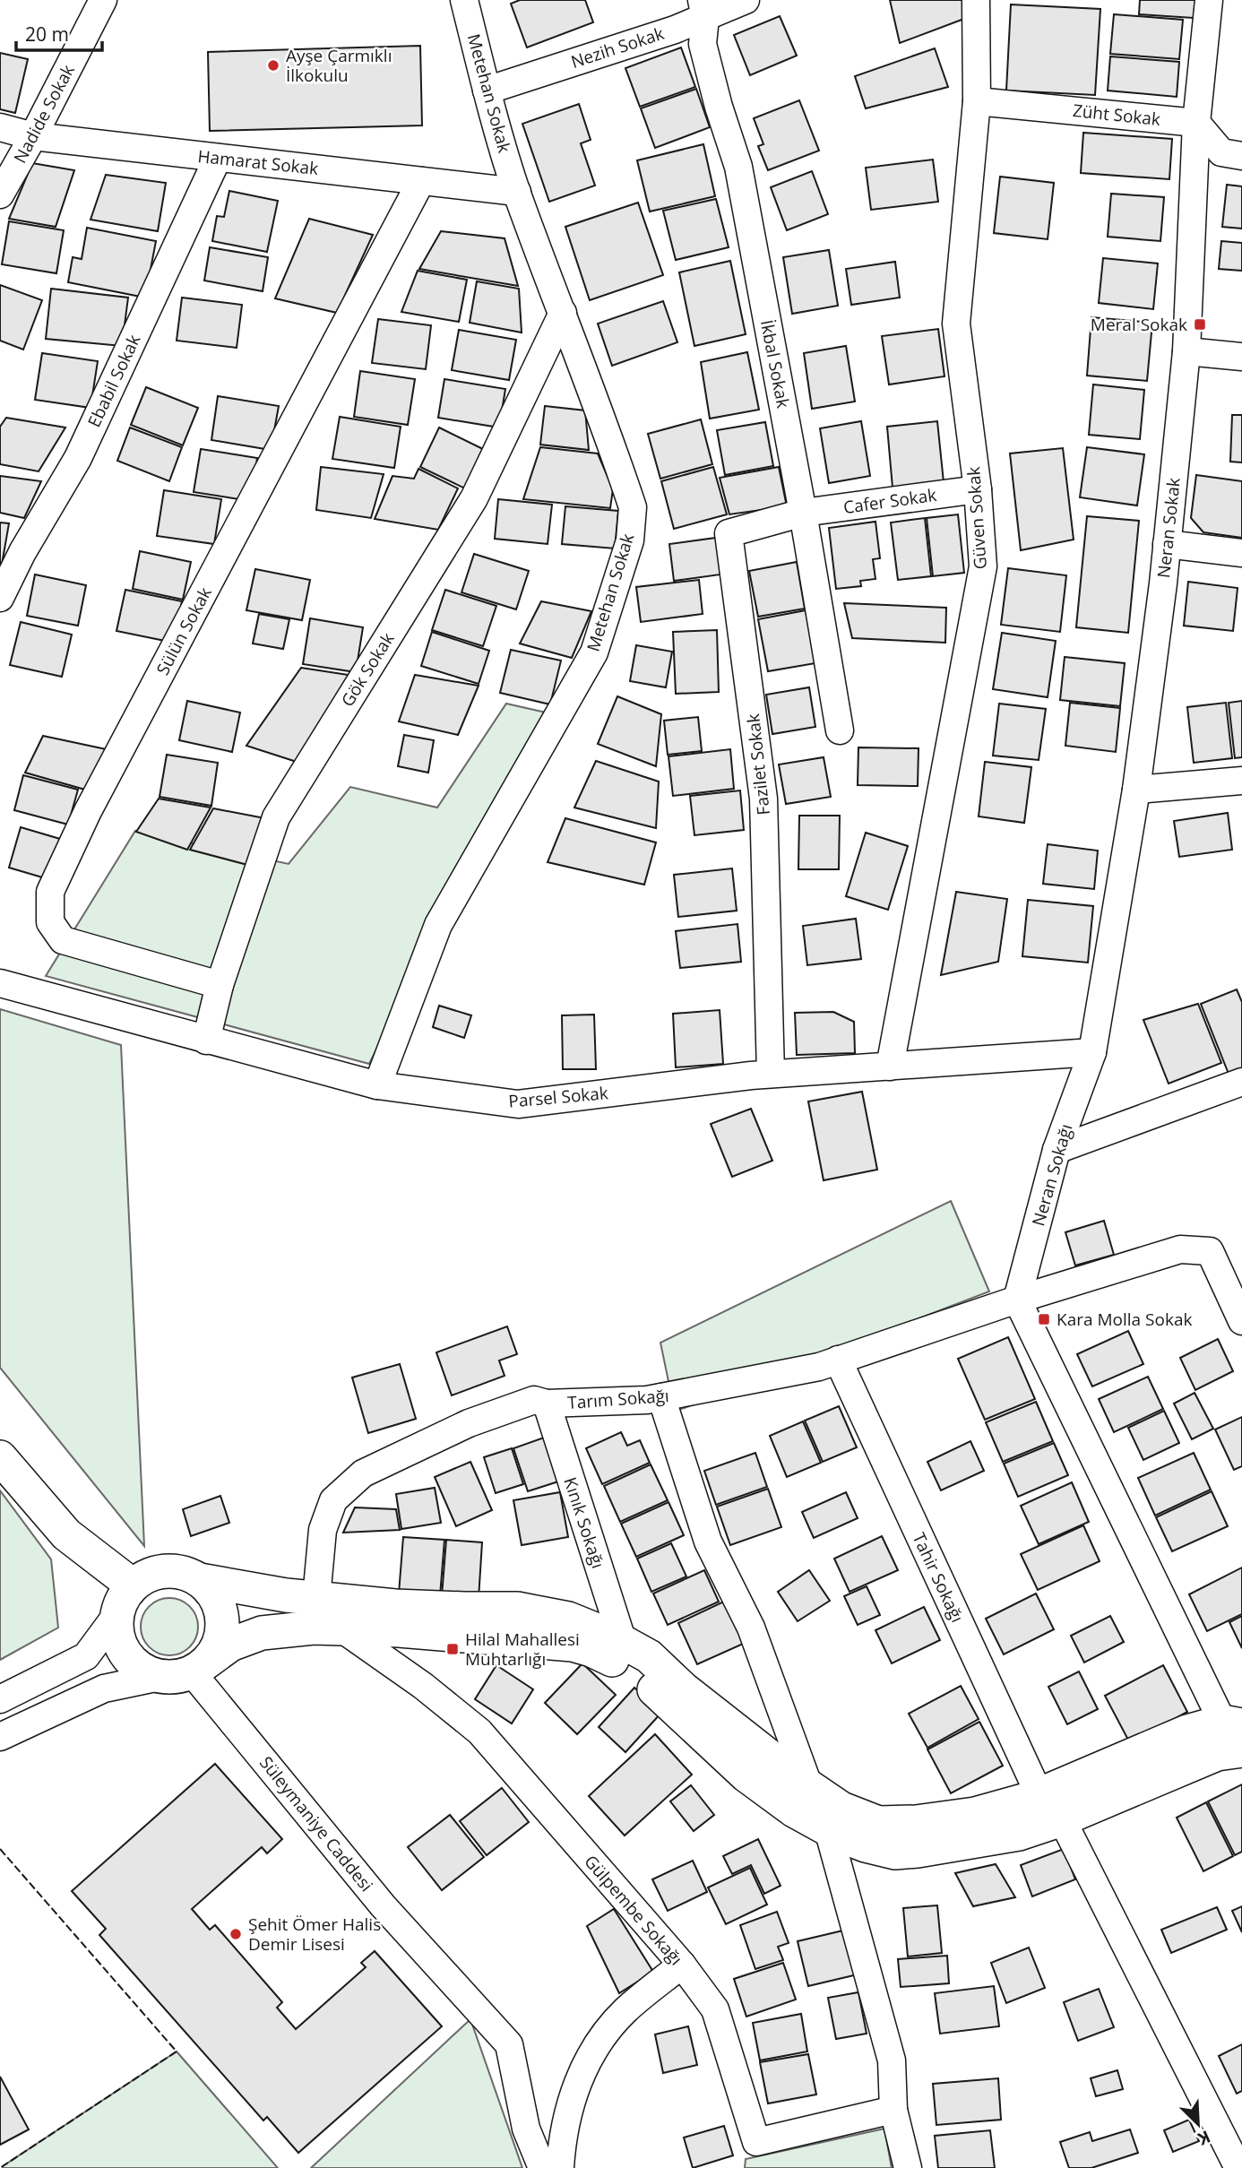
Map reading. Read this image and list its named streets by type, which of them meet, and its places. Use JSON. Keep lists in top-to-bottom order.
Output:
{
  "streets": {
    "street": [
      "Nezih Sokak",
      "Metehan Sokak",
      "Nadide Sokak",
      "Züht Sokak",
      "Hamarat Sokak",
      "İkbal Sokak",
      "Ebabil Sokak",
      "Cafer Sokak",
      "Güven Sokak",
      "Neran Sokak",
      "Sülün Sokak",
      "Gök Sokak",
      "Fazilet Sokak",
      "Parsel Sokak",
      "Neran Sokağı",
      "Tarım Sokağı",
      "Kınık Sokağı",
      "Tahir Sokağı",
      "Süleymaniye Caddesi",
      "Gülpembe Sokağı"
    ]
  },
  "crossings": [
    ["Nezih Sokak", "Metehan Sokak"],
    ["Nezih Sokak", "İkbal Sokak"],
    ["Metehan Sokak", "Hamarat Sokak"],
    ["Metehan Sokak", "Gök Sokak"],
    ["Metehan Sokak", "Parsel Sokak"],
    ["Nadide Sokak", "Hamarat Sokak"],
    ["Züht Sokak", "Güven Sokak"],
    ["Züht Sokak", "Neran Sokak"],
    ["Hamarat Sokak", "Ebabil Sokak"],
    ["Hamarat Sokak", "Sülün Sokak"],
    ["İkbal Sokak", "Cafer Sokak"],
    ["İkbal Sokak", "Fazilet Sokak"],
    ["Cafer Sokak", "Güven Sokak"],
    ["Cafer Sokak", "Fazilet Sokak"],
    ["Güven Sokak", "Parsel Sokak"],
    ["Neran Sokak", "Parsel Sokak"],
    ["Neran Sokak", "Neran Sokağı"],
    ["Sülün Sokak", "Gök Sokak"],
    ["Gök Sokak", "Parsel Sokak"],
    ["Fazilet Sokak", "Parsel Sokak"],
    ["Parsel Sokak", "Neran Sokağı"],
    ["Neran Sokağı", "Tarım Sokağı"],
    ["Tarım Sokağı", "Kınık Sokağı"],
    ["Tarım Sokağı", "Tahir Sokağı"]
  ],
  "places": {
    "other": ["Ayşe Çarmıklı İlkokulu", "Şehit Ömer Halis Demir Lisesi"],
    "transit": ["Meral Sokak", "Kara Molla Sokak", "Hilal Mahallesi Muhtarlığı"]
  },
  "scale_bar": "20 m",
  "north": "bottom right"
}
